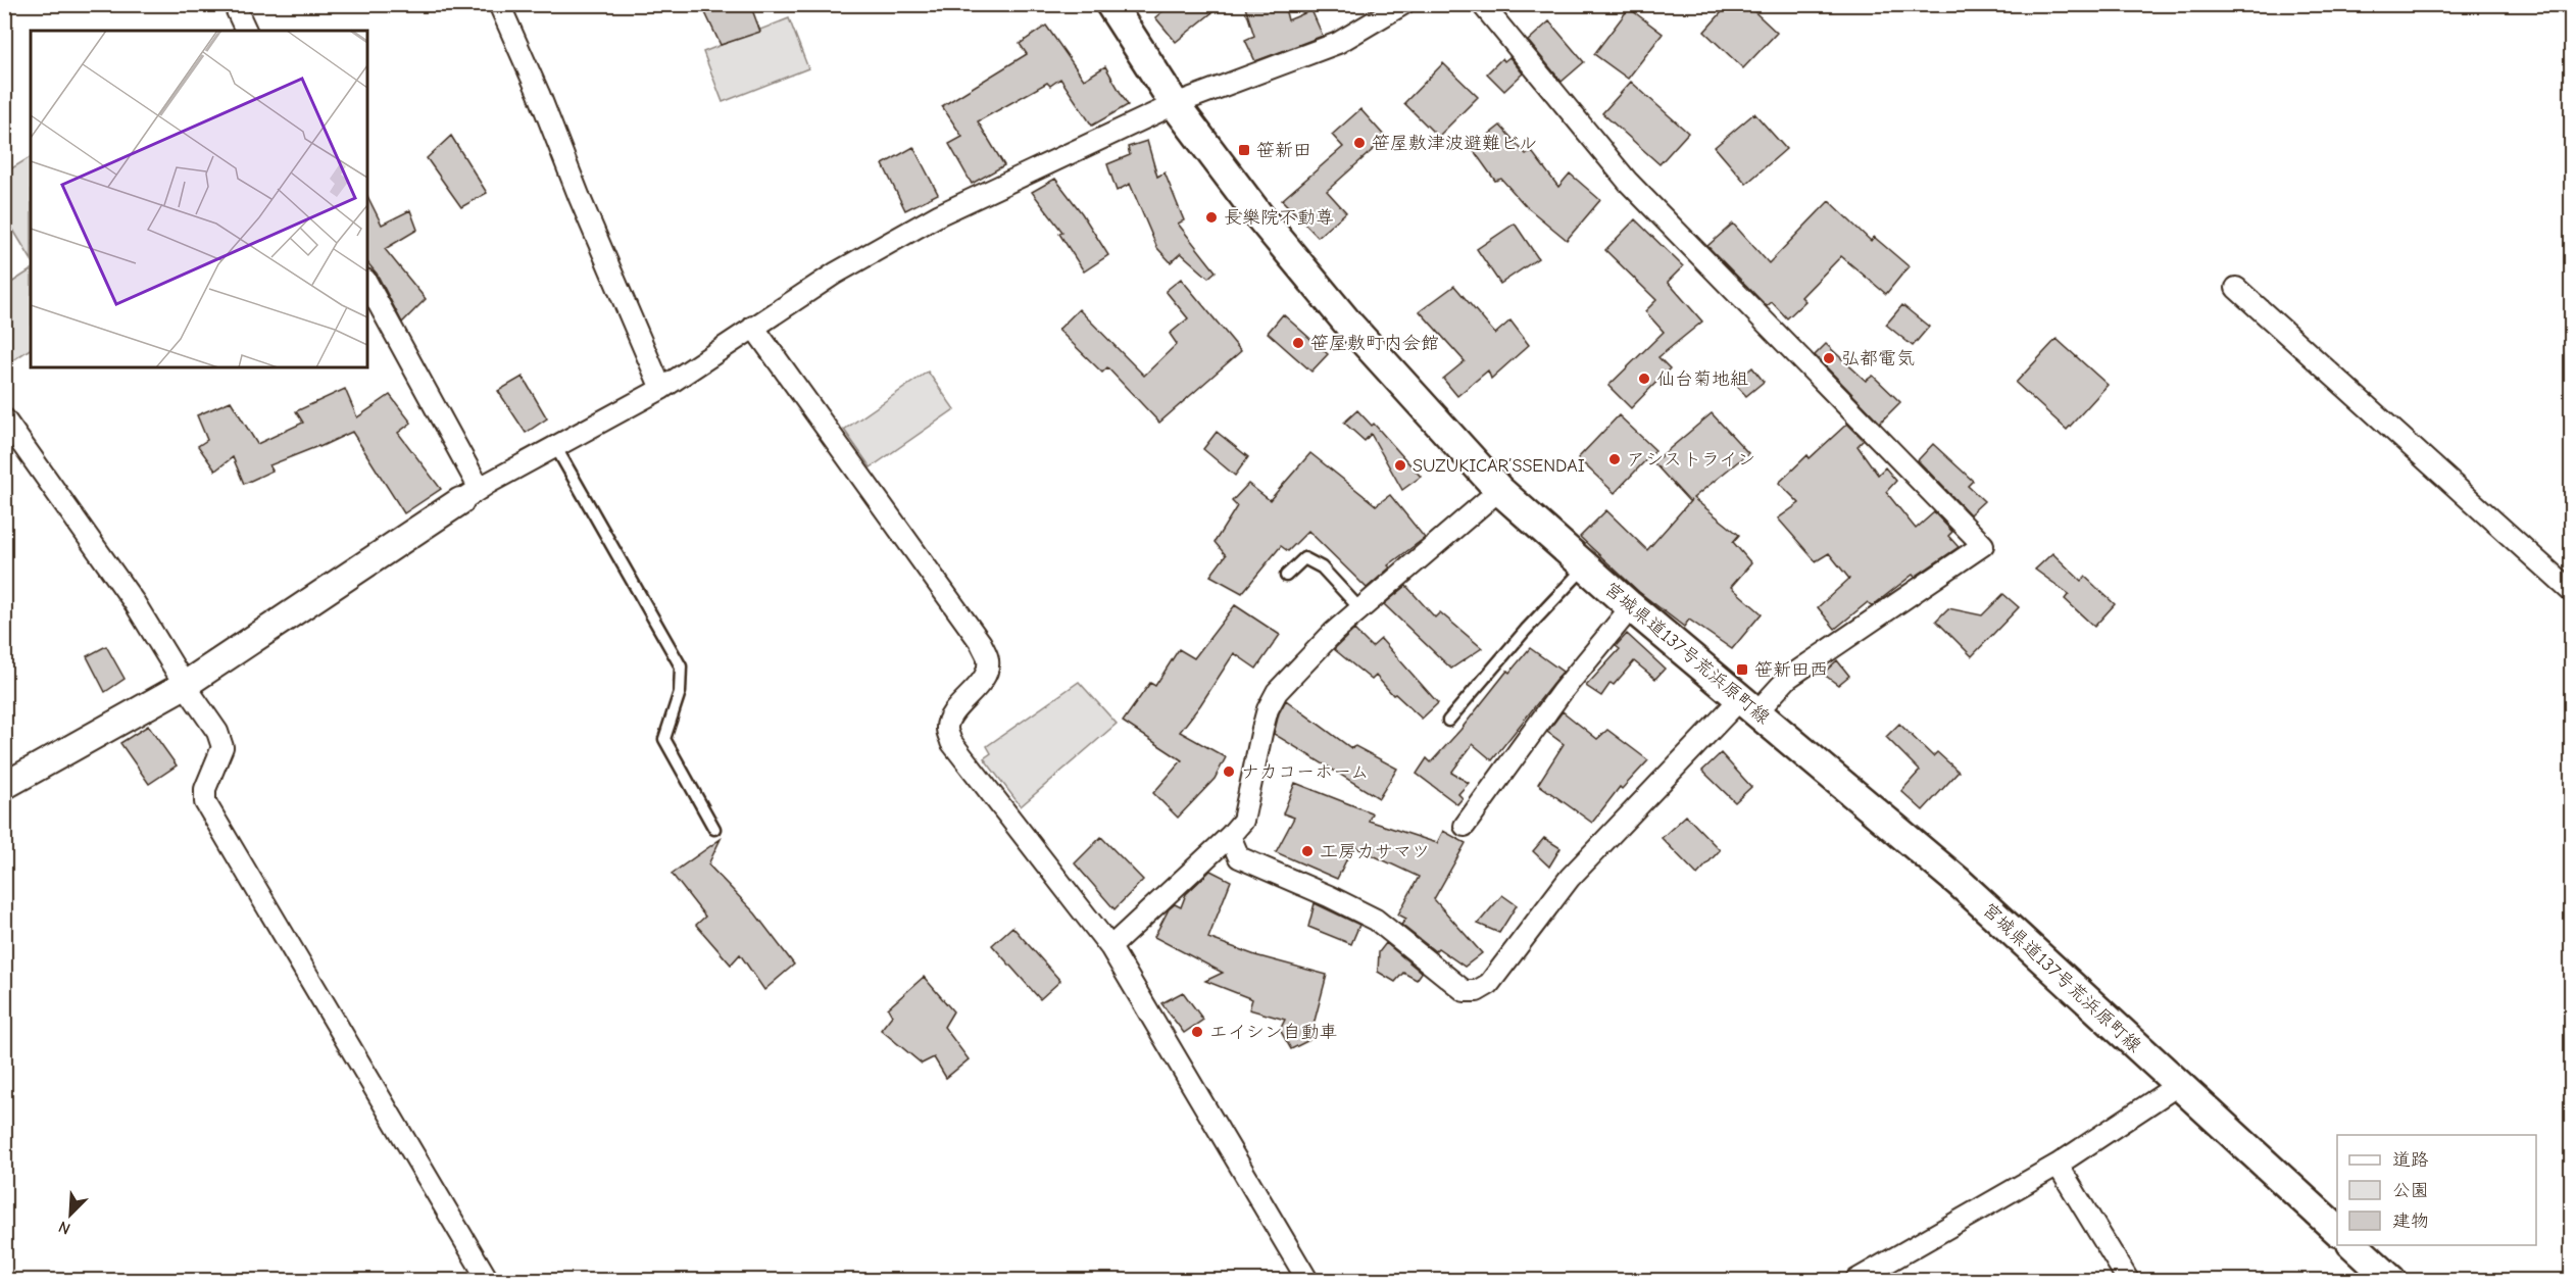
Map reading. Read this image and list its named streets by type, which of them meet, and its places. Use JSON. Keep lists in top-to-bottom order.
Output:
{
  "streets": {
    "main road": ["宮城県道137号荒浜原町線"]
  },
  "places": {
    "other": [
      "笹屋敷津波避難ビル",
      "長樂院不動尊",
      "笹屋敷町内会館",
      "弘都電気",
      "仙台菊地組",
      "アシストライン",
      "SUZUKICAR’SSENDAI",
      "ナカコーホーム",
      "工房カサマツ",
      "エイシン自動車"
    ],
    "transit": ["笹新田", "笹新田西"]
  },
  "legend": ["道路", "公園", "建物"],
  "north": "bottom left"
}
